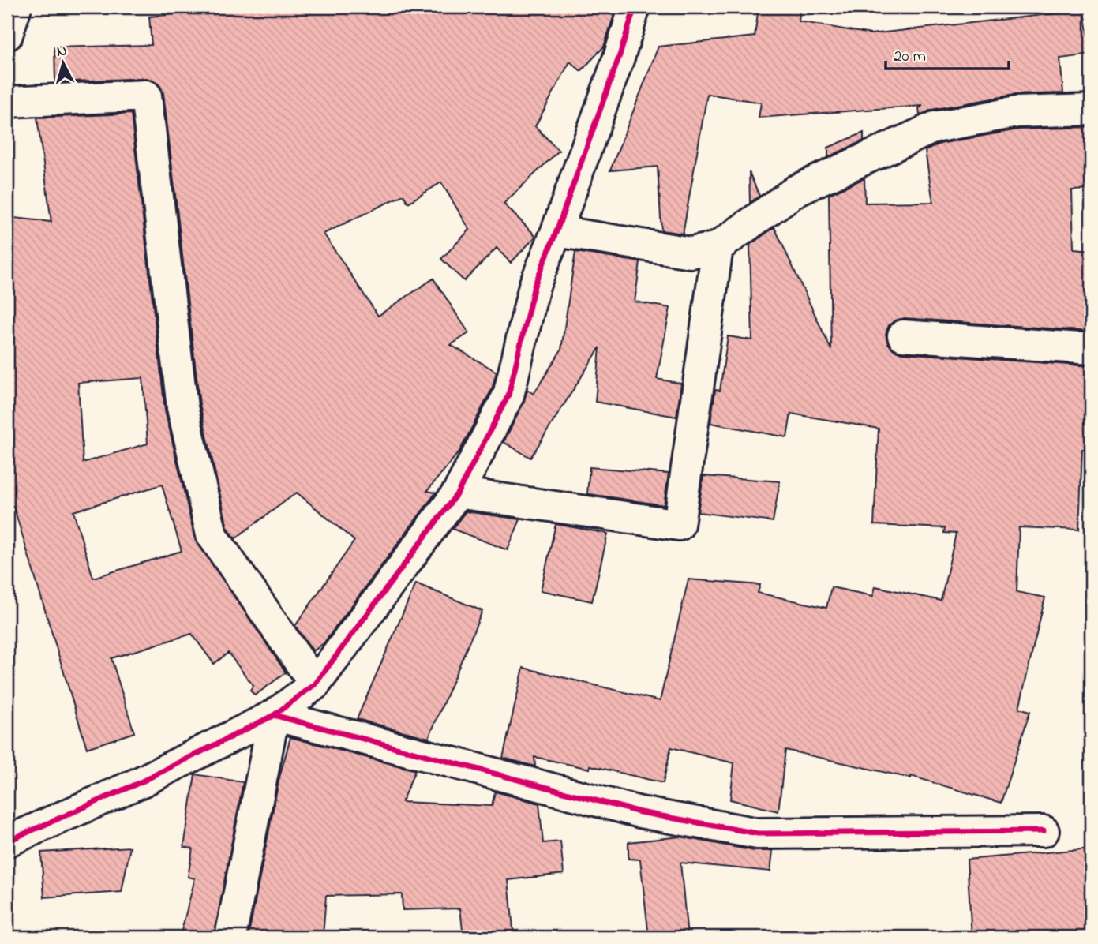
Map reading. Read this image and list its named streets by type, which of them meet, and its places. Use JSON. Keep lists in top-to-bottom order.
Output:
{
  "scale_bar": "20 m",
  "north": "top"
}
